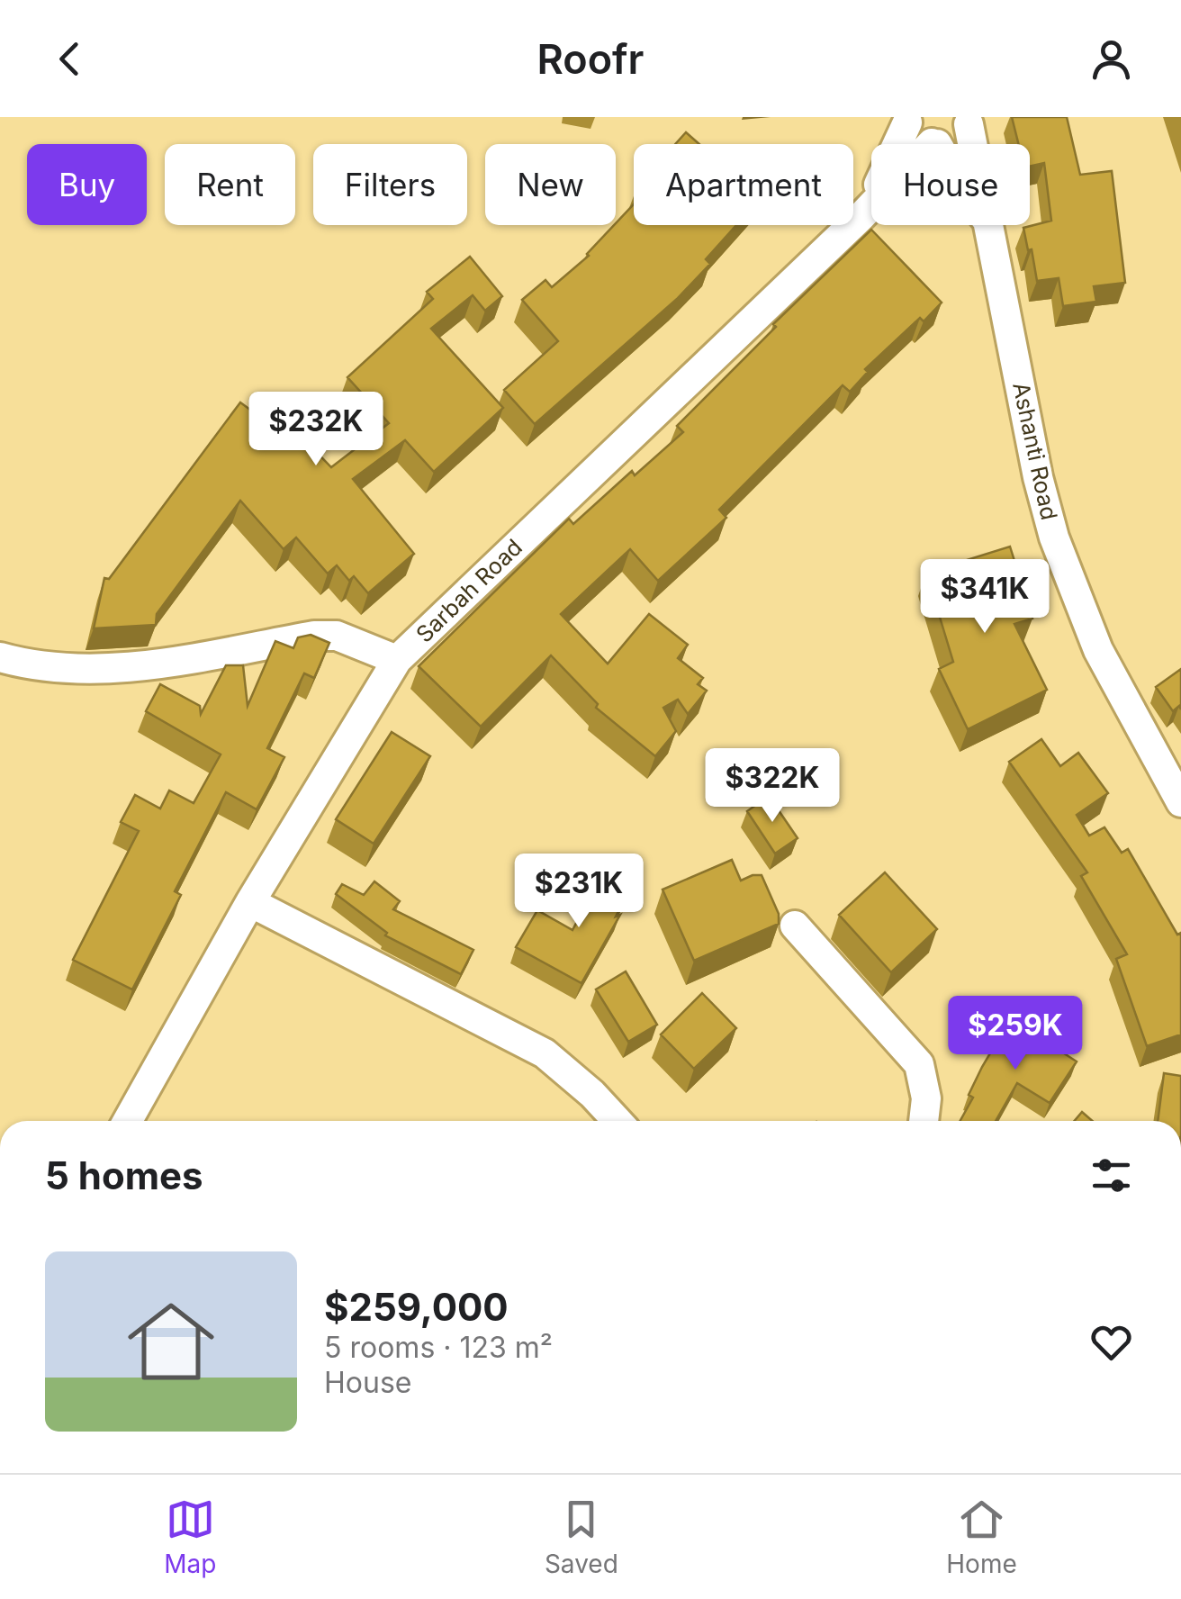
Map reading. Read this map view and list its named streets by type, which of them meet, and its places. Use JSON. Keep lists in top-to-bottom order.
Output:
{
  "streets": {
    "street": ["Ashanti Road", "Sarbah Road"]
  },
  "crossings": [
    ["Ashanti Road", "Sarbah Road"]
  ],
  "page": {
    "header": "Roofr",
    "chip": [
      "Buy",
      "Rent",
      "Filters",
      "New",
      "Apartment",
      "House"
    ],
    "price": [
      "$232K",
      "$341K",
      "$322K",
      "$231K",
      "$259K"
    ],
    "heading": "5 homes",
    "list": [
      {
        "name": "$259,000",
        "note": "5 rooms · 123 m² · House"
      }
    ],
    "tabs": ["Map", "Saved", "Home"]
  }
}
